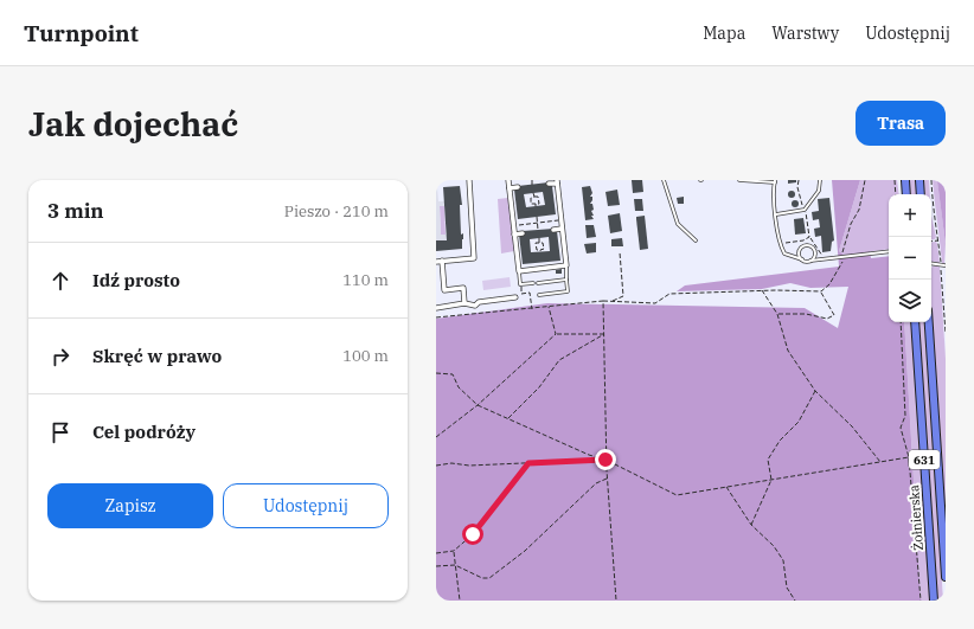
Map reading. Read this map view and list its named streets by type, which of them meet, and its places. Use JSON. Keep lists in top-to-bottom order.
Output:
{
  "streets": {
    "main road": ["631", "Żołnierska"]
  },
  "page": {
    "header": "Turnpoint",
    "nav": ["Mapa", "Warstwy", "Udostępnij"],
    "buttons": [
      "Trasa",
      ["Zapisz", "Udostępnij"]
    ],
    "title": "Jak dojechać",
    "heading": ["3 min", "Pieszo · 210 m"],
    "map_buttons": ["+", "−"],
    "list": [
      ["Idź prosto", "110 m"],
      ["Skręć w prawo", "100 m"],
      "Cel podróży"
    ]
  }
}
